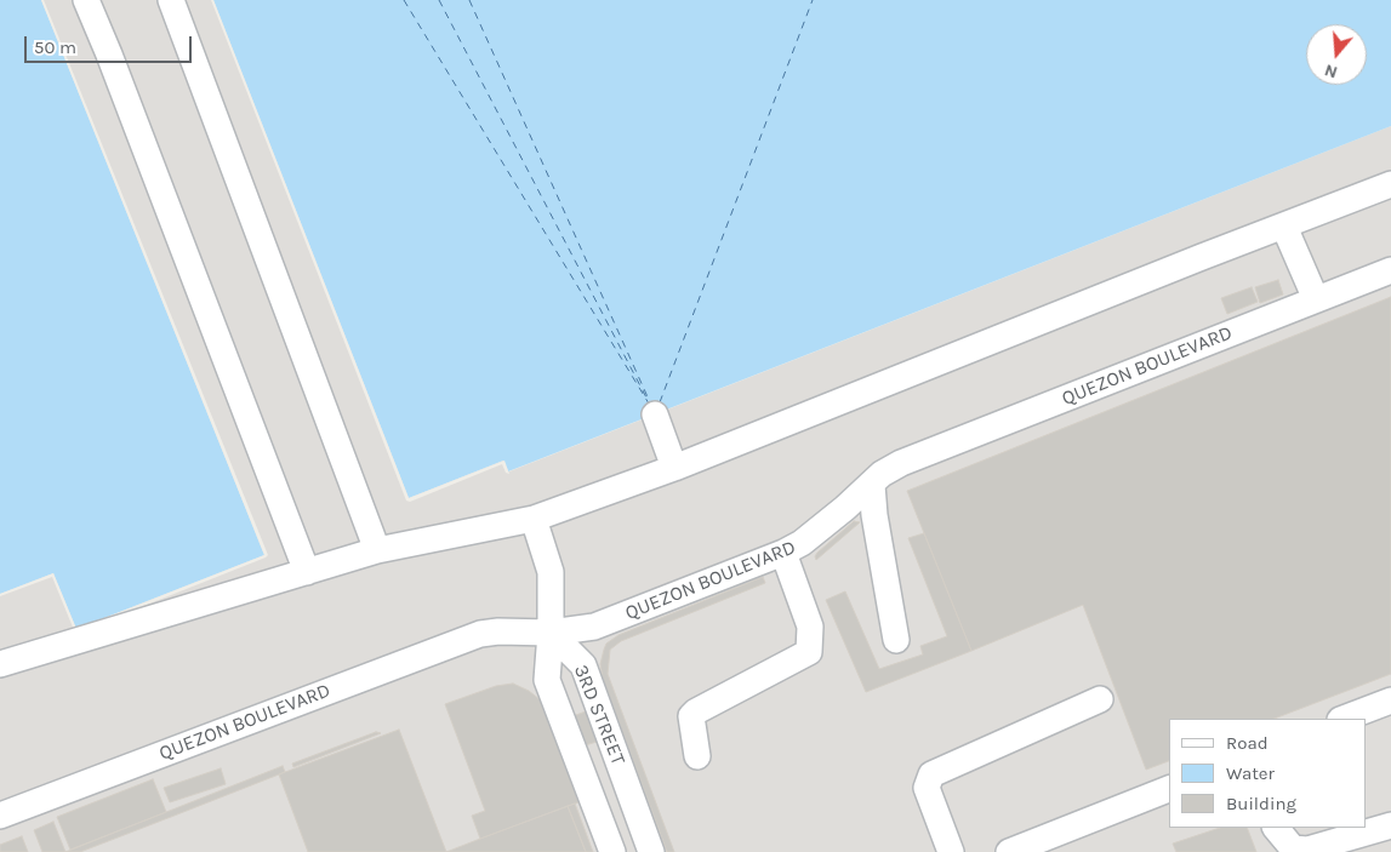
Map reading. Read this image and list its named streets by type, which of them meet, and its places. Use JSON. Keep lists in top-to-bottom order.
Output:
{
  "streets": {
    "street": ["QUEZON BOULEVARD", "3RD STREET"]
  },
  "crossings": [
    ["QUEZON BOULEVARD", "3RD STREET"]
  ],
  "legend": ["Road", "Water", "Building"],
  "scale_bar": "50 m",
  "north": "bottom"
}
